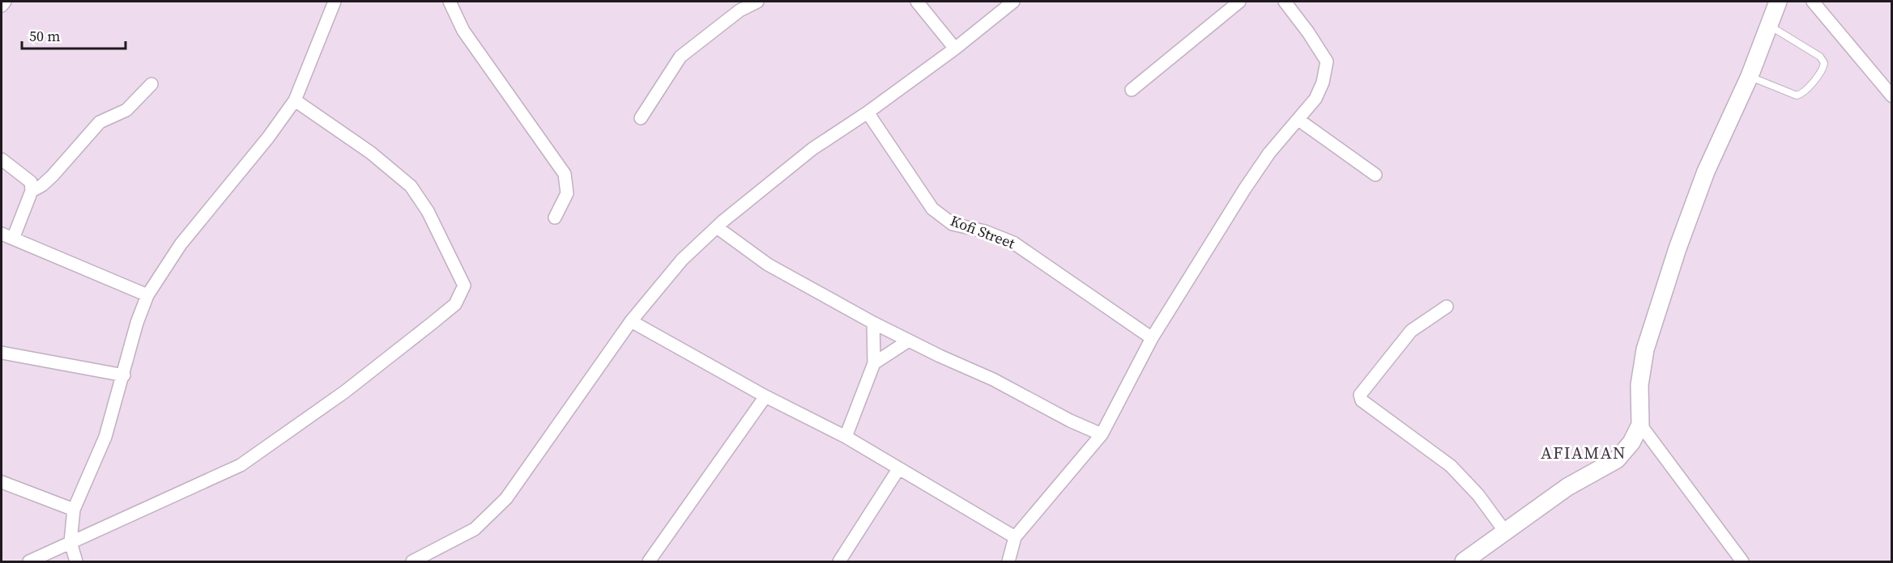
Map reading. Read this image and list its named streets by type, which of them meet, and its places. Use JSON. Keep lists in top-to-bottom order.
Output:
{
  "streets": {
    "street": ["Kofi Street"]
  },
  "districts": ["AFIAMAN"],
  "scale_bar": "50 m"
}
